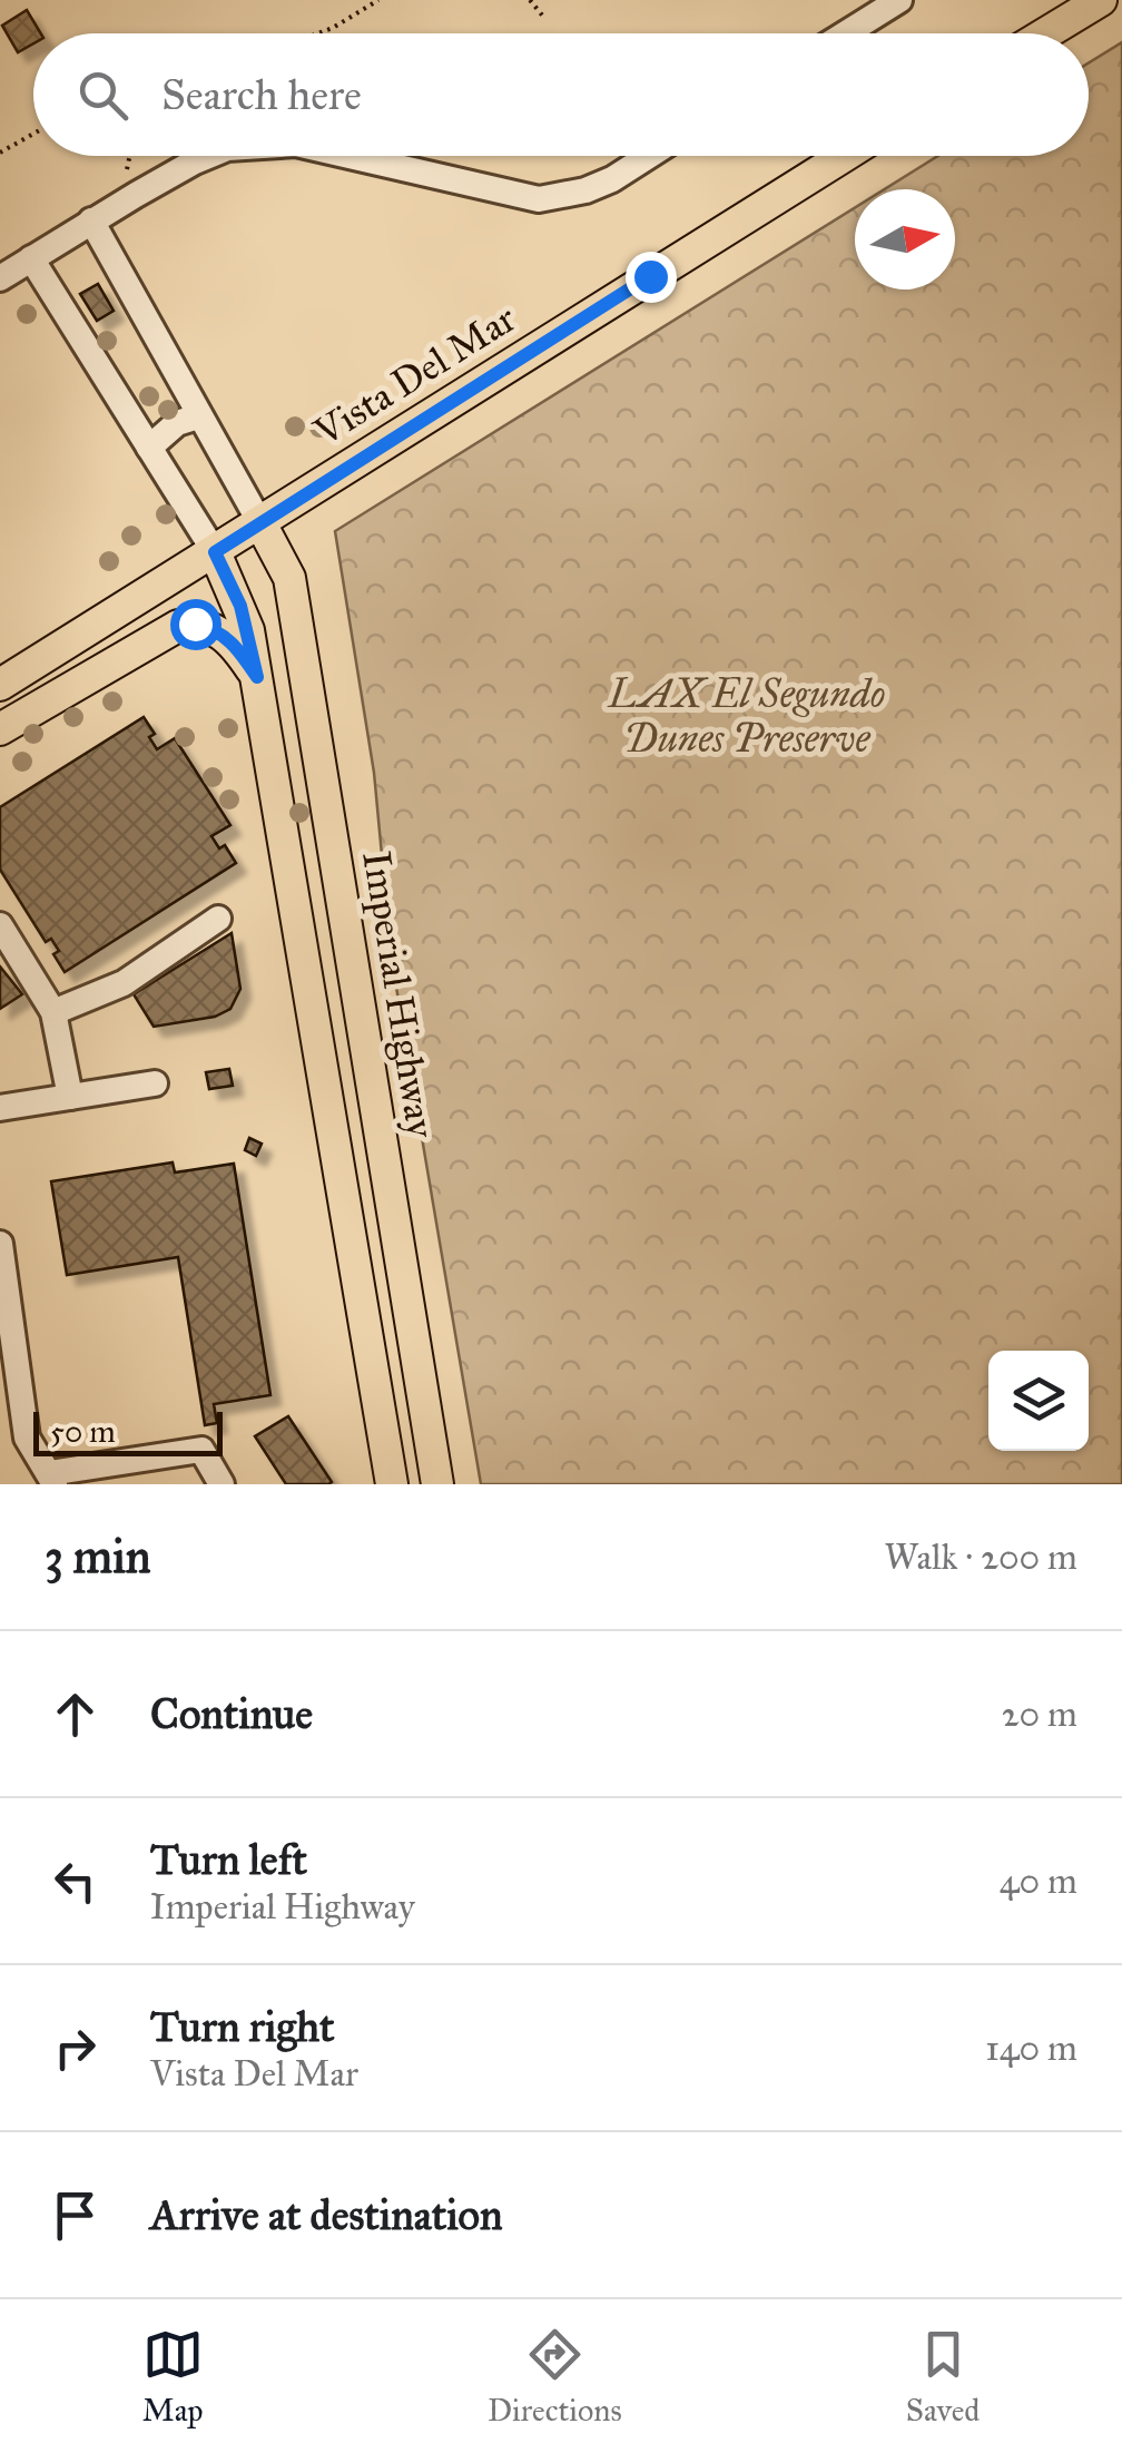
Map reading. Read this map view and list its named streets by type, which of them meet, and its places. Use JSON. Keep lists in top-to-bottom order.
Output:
{
  "streets": {
    "main road": ["Vista Del Mar", "Imperial Highway"]
  },
  "crossings": [
    ["Vista Del Mar", "Imperial Highway"]
  ],
  "parks": ["LAX El Segundo Dunes Preserve"],
  "scale_bar": "50 m",
  "north": "right",
  "page": {
    "search": "Search here",
    "scale": "50 m",
    "heading": ["3 min", "Walk · 200 m"],
    "list": [
      ["Continue", "20 m"],
      ["Turn left", "Imperial Highway", "40 m"],
      ["Turn right", "Vista Del Mar", "140 m"],
      "Arrive at destination"
    ],
    "nav": ["Map", "Directions", "Saved"]
  }
}
